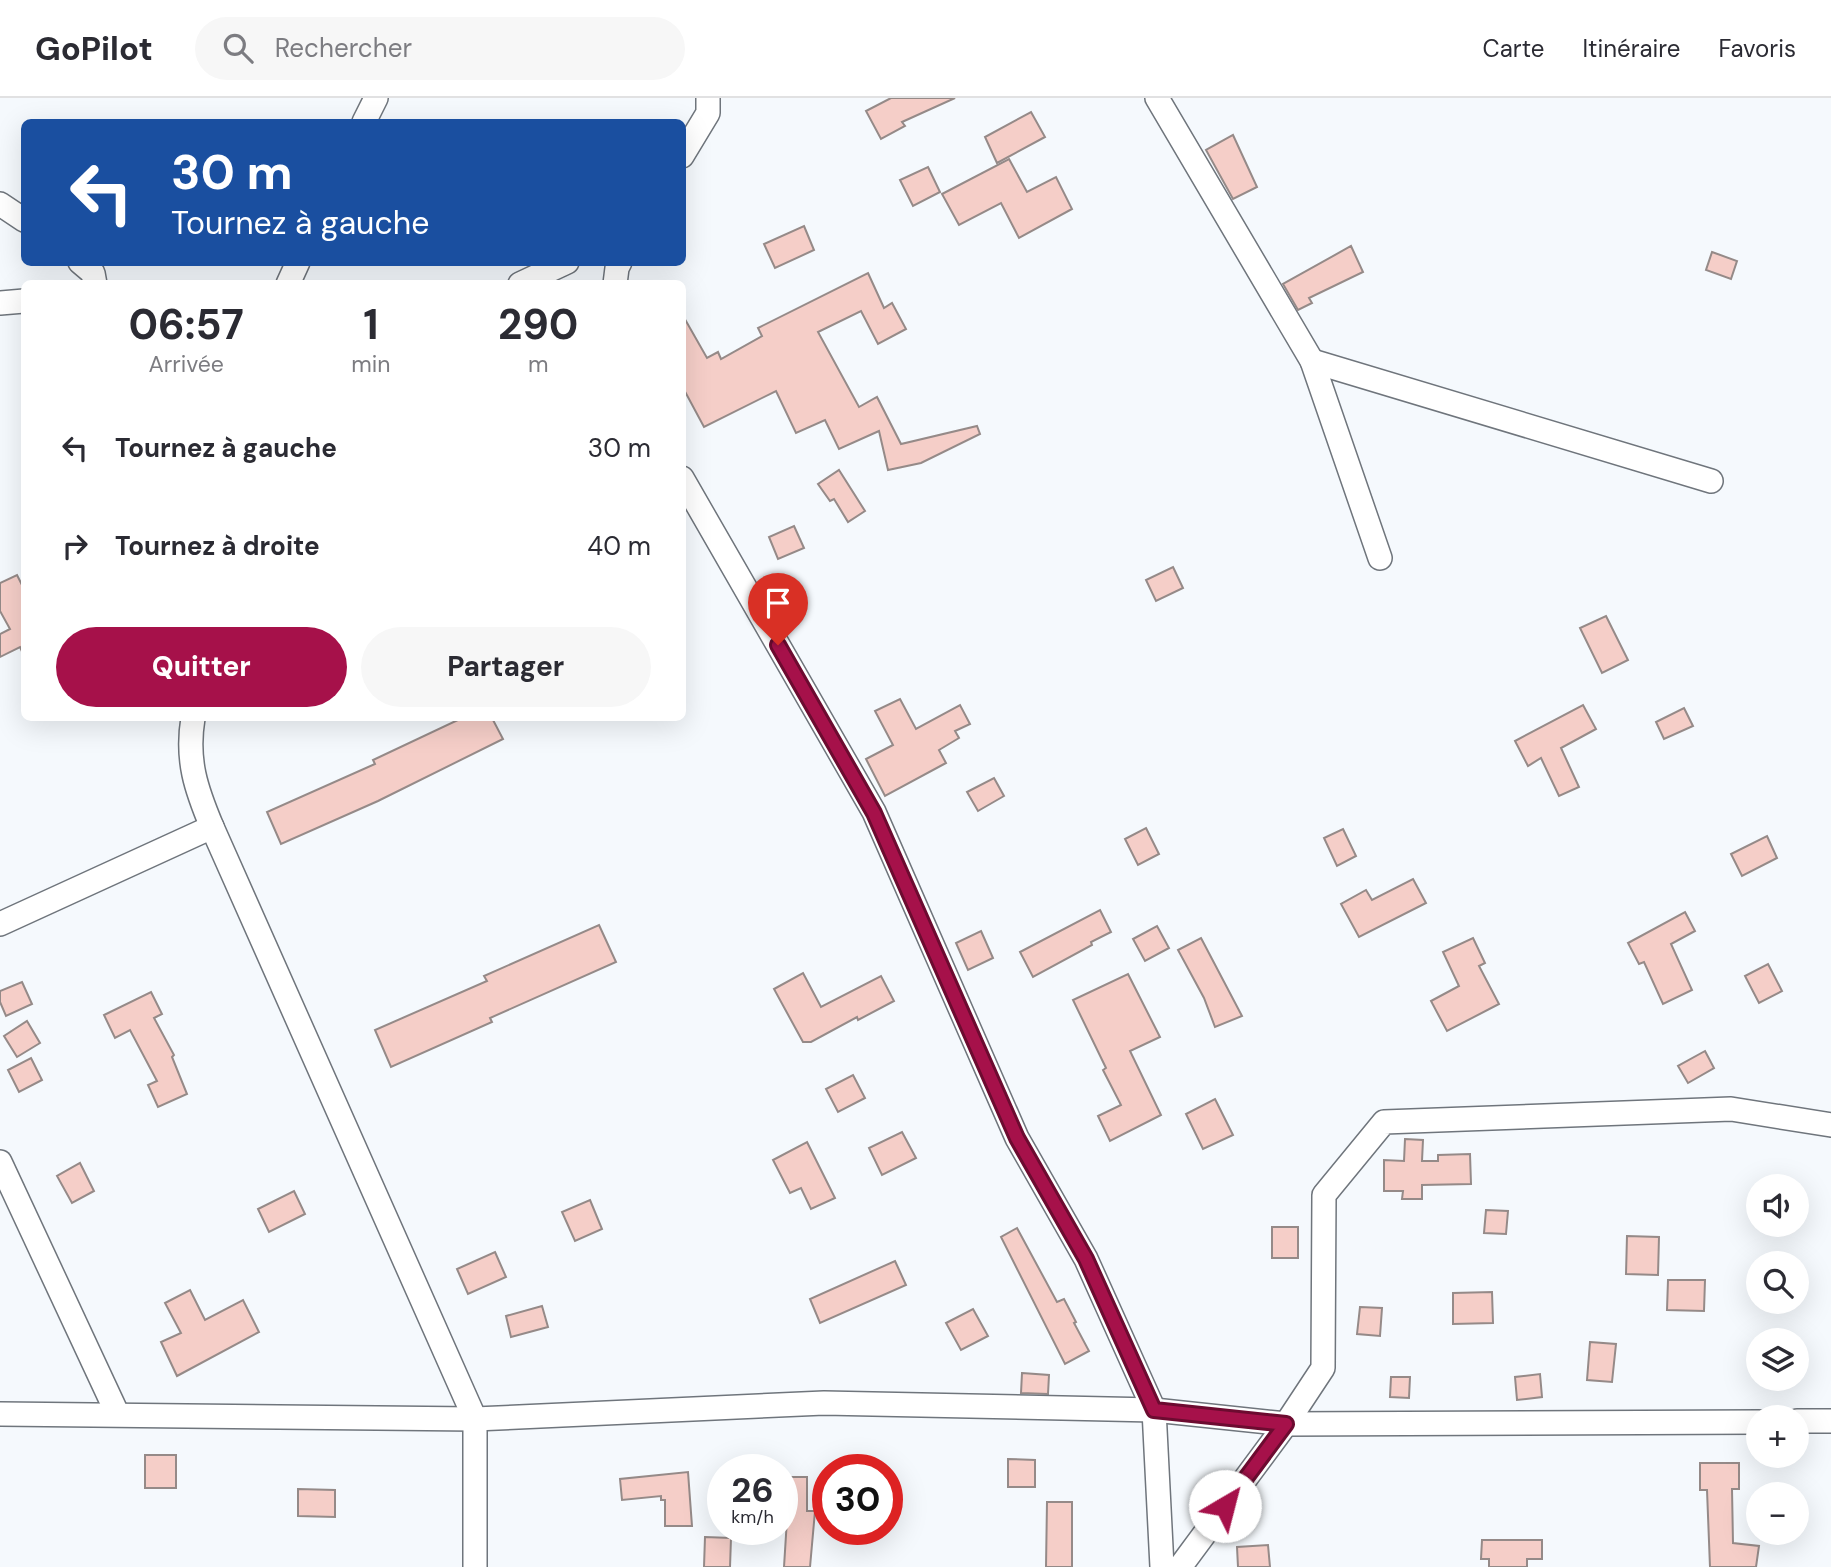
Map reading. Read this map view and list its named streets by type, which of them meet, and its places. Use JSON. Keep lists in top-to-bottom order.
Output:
{
  "page": {
    "header": "GoPilot",
    "search": "Rechercher",
    "nav": ["Carte", "Itinéraire", "Favoris"],
    "turn": ["30 m", "Tournez à gauche"],
    "eta": [
      "06:57",
      "Arrivée",
      "1",
      "min",
      "290",
      "m"
    ],
    "list": [
      {
        "name": "Tournez à gauche",
        "value": "30 m"
      },
      {
        "name": "Tournez à droite",
        "value": "40 m"
      }
    ],
    "buttons": ["Quitter", "Partager"],
    "map_buttons": ["+", "−"],
    "speed": "26 km/h",
    "limit": "30"
  }
}
